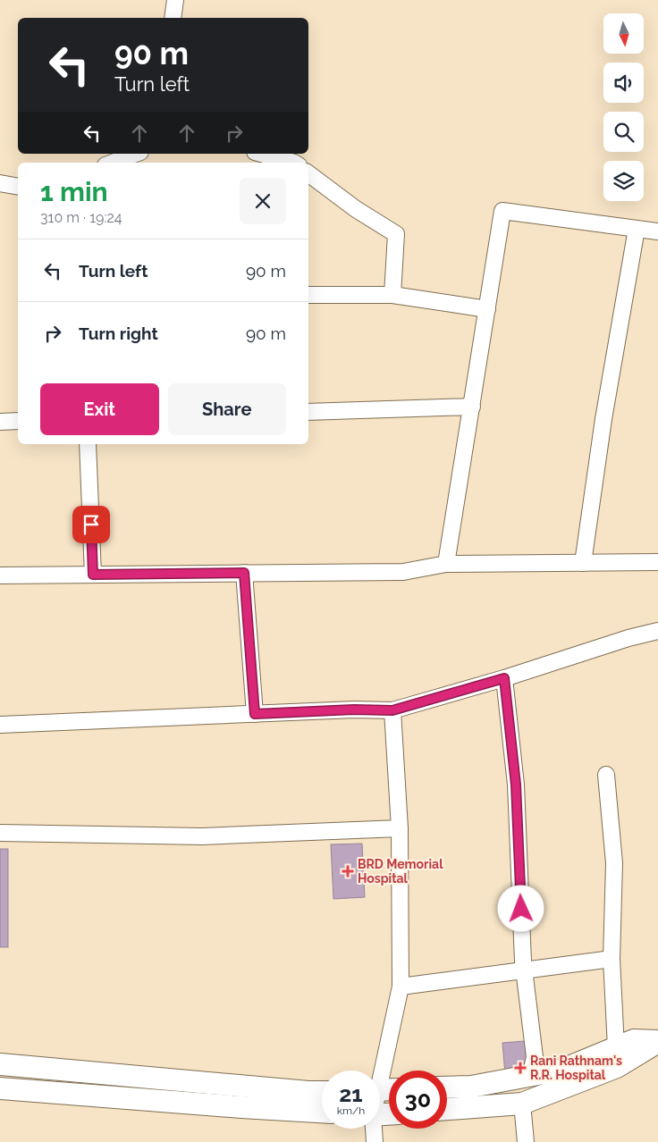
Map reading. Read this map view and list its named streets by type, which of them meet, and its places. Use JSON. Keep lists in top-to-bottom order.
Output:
{
  "places": {
    "health": ["BRD Memorial Hospital", "Rani Rathnam's R.R. Hospital"]
  },
  "north": "bottom",
  "page": {
    "turn": ["90 m", "Turn left"],
    "heading": ["1 min", "310 m · 19:24"],
    "list": [
      {
        "name": "Turn left",
        "value": "90 m"
      },
      {
        "name": "Turn right",
        "value": "90 m"
      }
    ],
    "buttons": ["Exit", "Share"],
    "speed": "21 km/h",
    "limit": "30"
  }
}
